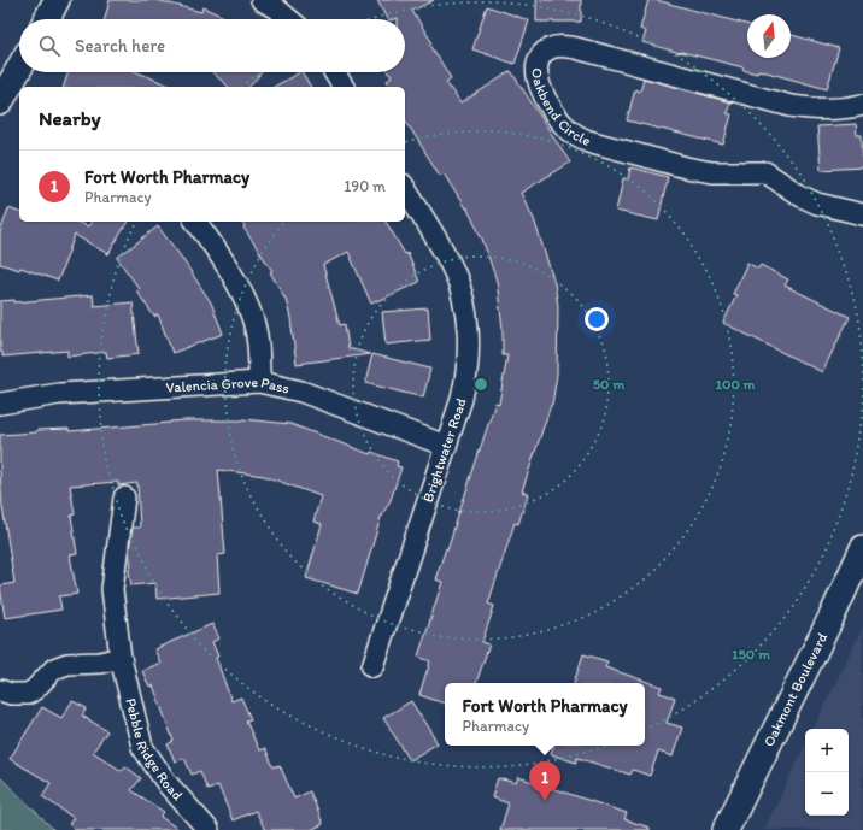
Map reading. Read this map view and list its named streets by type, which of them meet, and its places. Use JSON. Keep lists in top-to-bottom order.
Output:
{
  "streets": {
    "street": [
      "Oakbend Circle",
      "Valencia Grove Pass",
      "Brightwater Road",
      "Oakmont Boulevard",
      "Pebble Ridge Road"
    ]
  },
  "crossings": [
    ["Valencia Grove Pass", "Brightwater Road"]
  ],
  "north": "top",
  "page": {
    "search": "Search here",
    "heading": "Nearby",
    "list": [
      {
        "mark": "1",
        "name": "Fort Worth Pharmacy",
        "note": "Pharmacy",
        "value": "190 m"
      }
    ],
    "popup": ["Fort Worth Pharmacy", "Pharmacy"],
    "map_buttons": ["+", "−"],
    "pins": "1"
  },
  "rings": ["50 m", "100 m", "150 m"]
}
